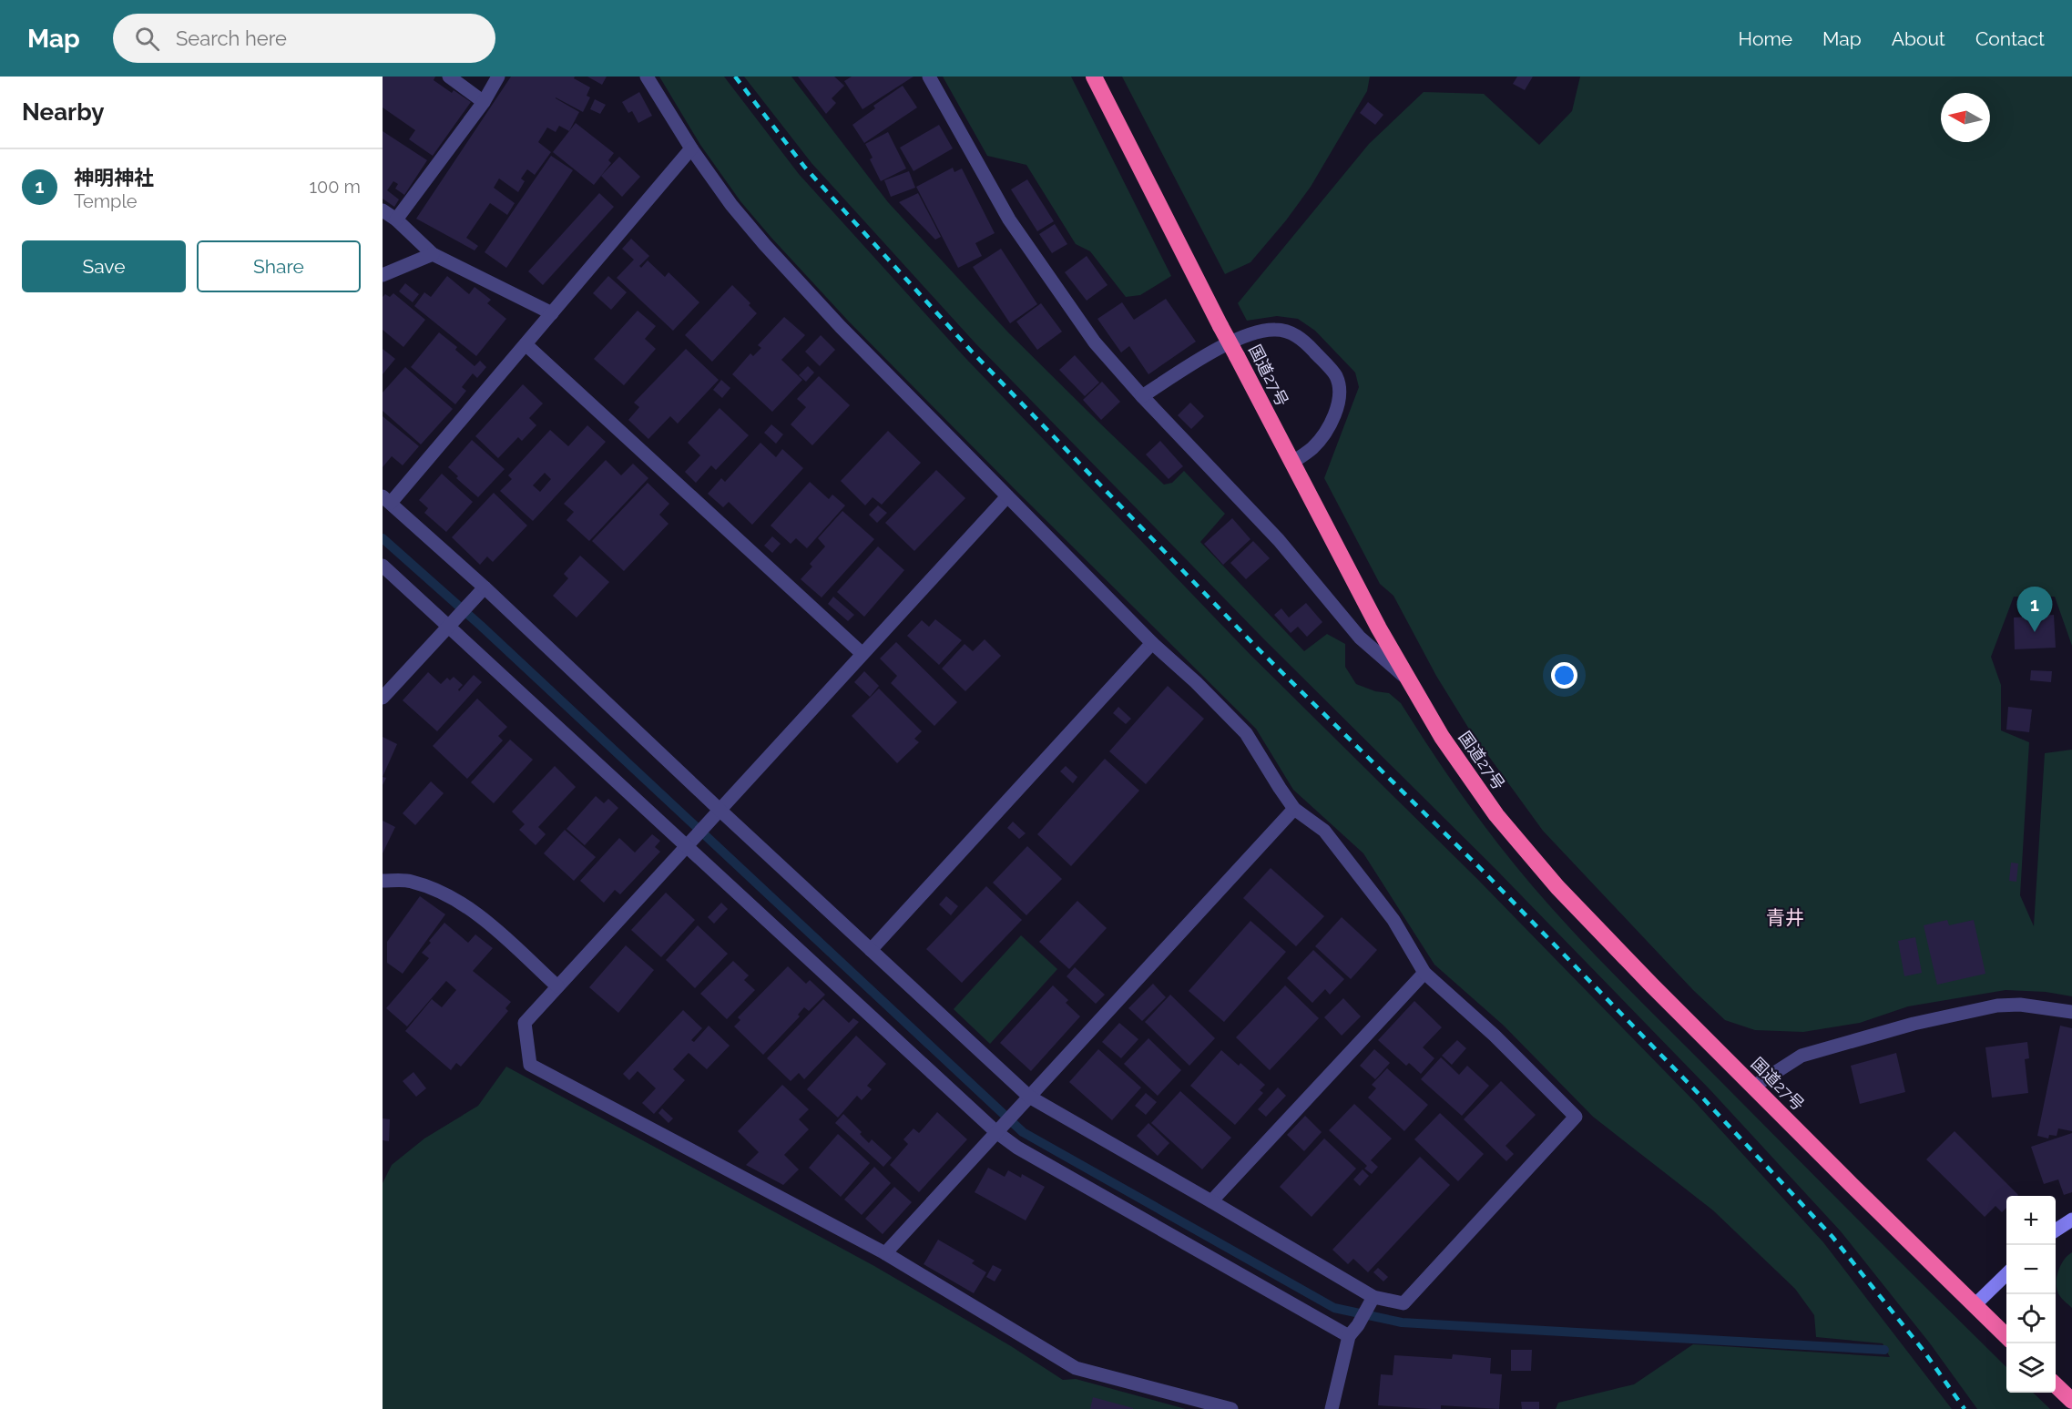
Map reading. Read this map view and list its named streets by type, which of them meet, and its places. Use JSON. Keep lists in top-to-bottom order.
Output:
{
  "streets": {
    "highway": ["国道27号"]
  },
  "districts": ["青井"],
  "north": "left",
  "page": {
    "header": "Map",
    "search": "Search here",
    "nav": [
      "Home",
      "Map",
      "About",
      "Contact"
    ],
    "heading": "Nearby",
    "list": [
      {
        "mark": "1",
        "name": "神明神社",
        "note": "Temple",
        "value": "100 m"
      }
    ],
    "buttons": ["Save", "Share"],
    "pins": "1",
    "map_buttons": ["+", "−"]
  }
}
